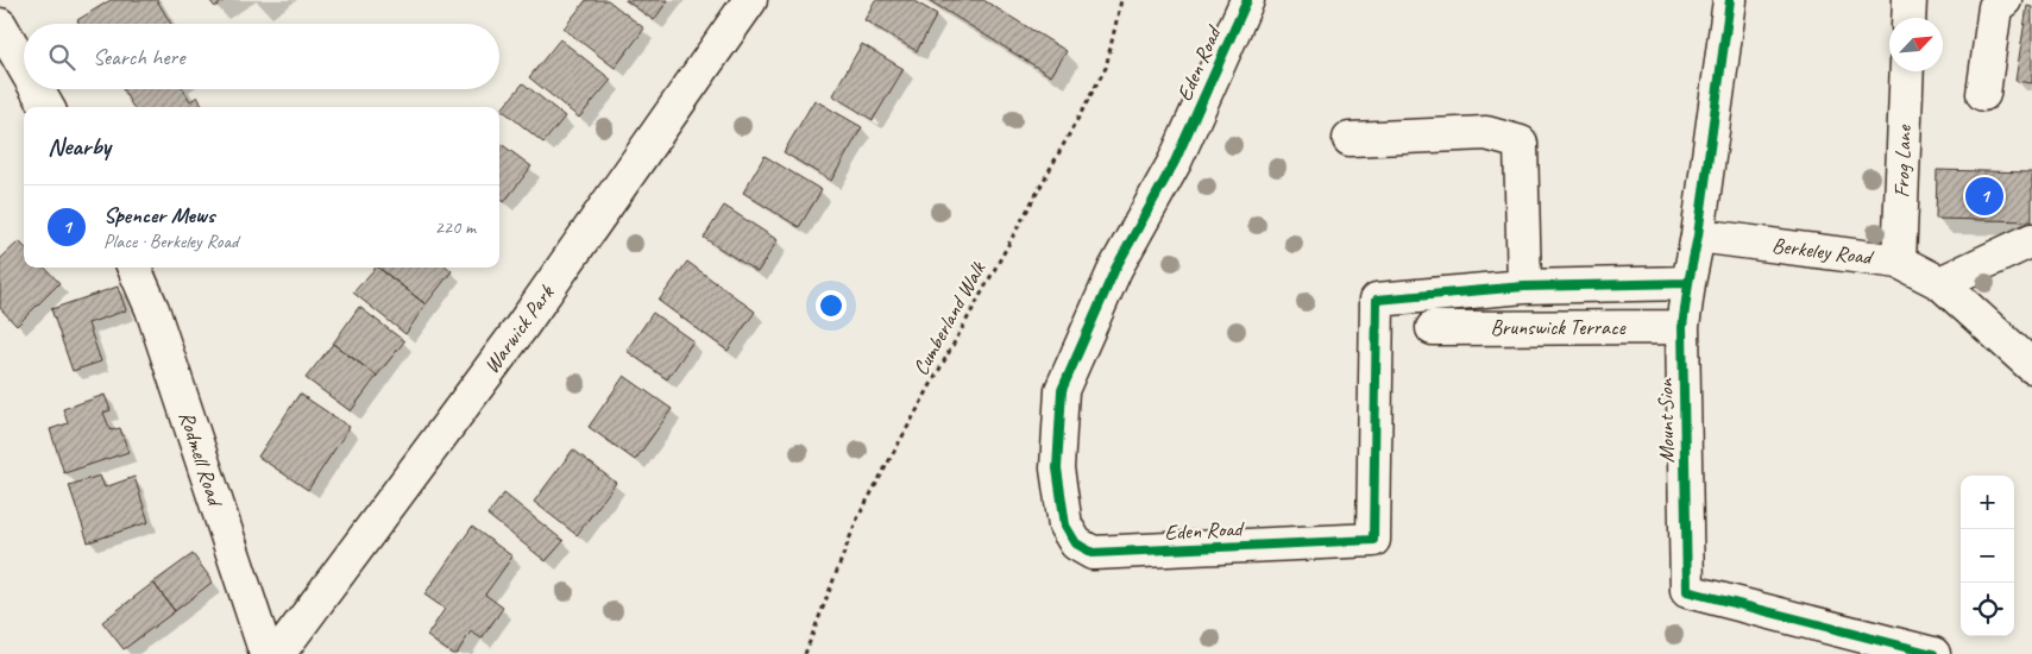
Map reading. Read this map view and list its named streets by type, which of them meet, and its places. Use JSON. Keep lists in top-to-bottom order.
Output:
{
  "streets": {
    "street": [
      "Eden Road",
      "Frog Lane",
      "Berkeley Road",
      "Brunswick Terrace",
      "Warwick Park",
      "Mount Sion",
      "Rodmell Road"
    ],
    "path": ["Cumberland Walk"]
  },
  "crossings": [
    ["Eden Road", "Mount Sion"],
    ["Frog Lane", "Berkeley Road"],
    ["Berkeley Road", "Mount Sion"],
    ["Brunswick Terrace", "Mount Sion"]
  ],
  "north": "top right",
  "page": {
    "search": "Search here",
    "heading": "Nearby",
    "pins": "1",
    "list": [
      {
        "mark": "1",
        "name": "Spencer Mews",
        "note": "Place · Berkeley Road",
        "value": "220 m"
      }
    ],
    "map_buttons": ["+", "−"]
  }
}
